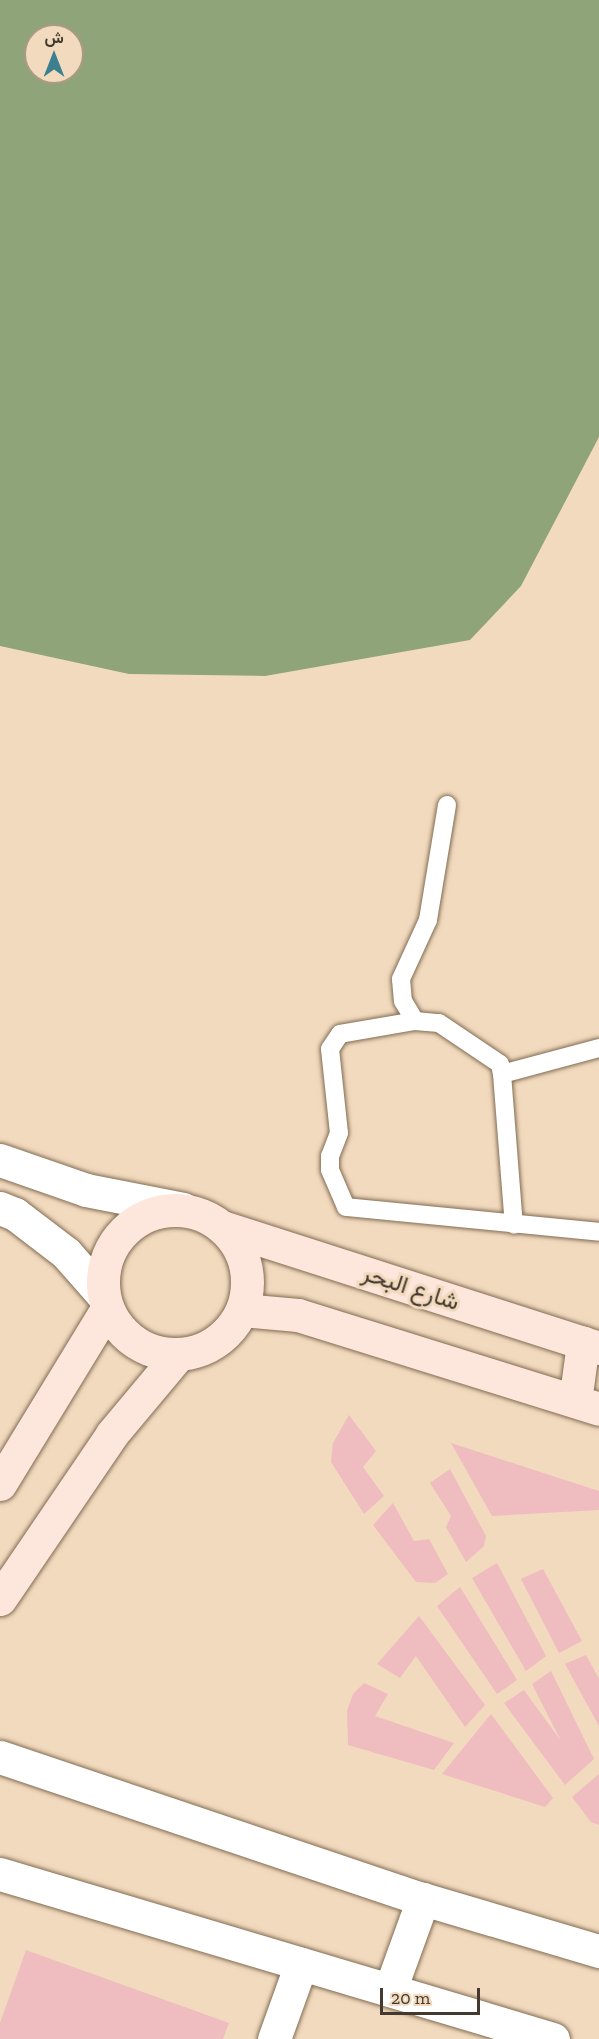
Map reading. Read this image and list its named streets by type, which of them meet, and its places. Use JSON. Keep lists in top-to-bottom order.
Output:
{
  "streets": {
    "main road": ["شارع البحر"]
  },
  "scale_bar": "20 m",
  "north": "top"
}
